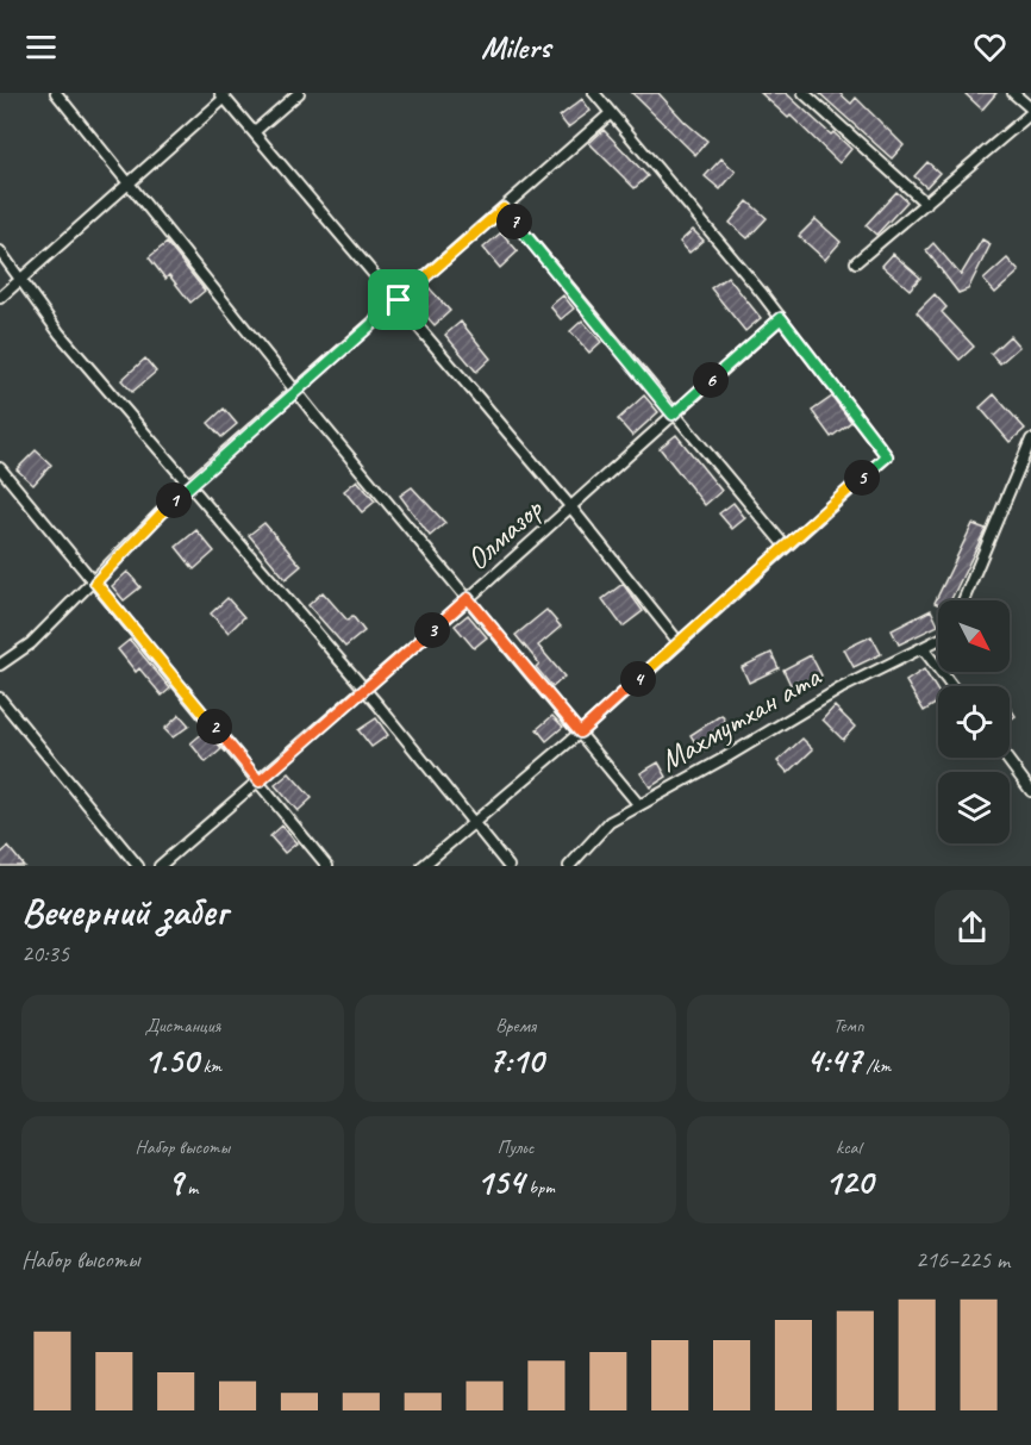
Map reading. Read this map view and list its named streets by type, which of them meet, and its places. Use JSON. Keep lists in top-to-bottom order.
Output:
{
  "streets": {
    "street": ["Олмазор", "Махмутхан ата"]
  },
  "north": "bottom right",
  "page": {
    "header": "Milers",
    "pins": [
      "7",
      "6",
      "5",
      "1",
      "3",
      "4",
      "2"
    ],
    "heading": ["Вечерний забег", "20:35"],
    "stats": [
      ["Дистанция", "1.50 km"],
      ["Время", "7:10"],
      ["Темп", "4:47 /km"],
      ["Набор высоты", "9 m"],
      ["Пульс", "154 bpm"],
      ["kcal", "120"]
    ],
    "chart": ["Набор высоты", "216–225 m"]
  }
}
